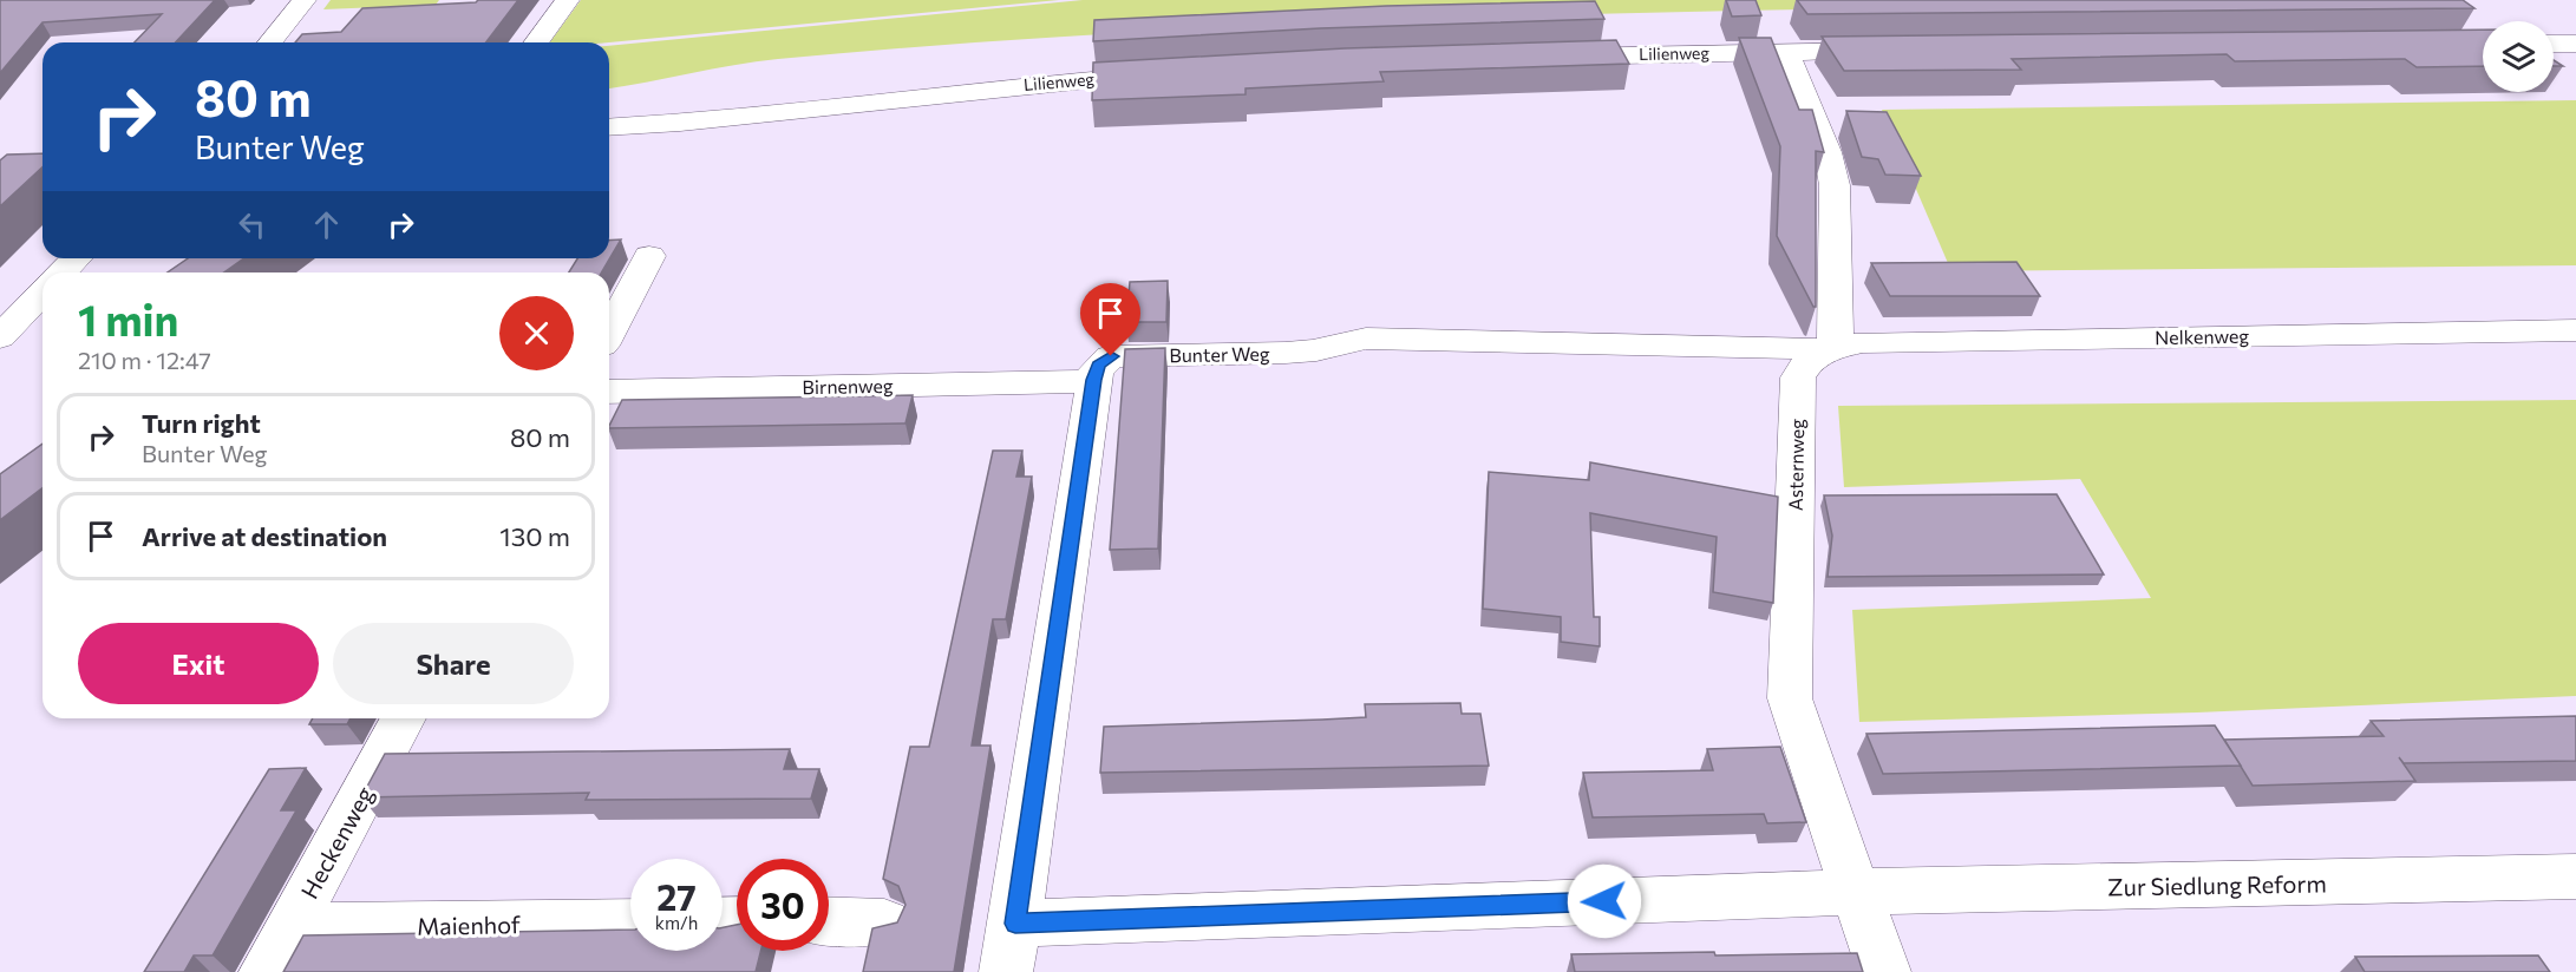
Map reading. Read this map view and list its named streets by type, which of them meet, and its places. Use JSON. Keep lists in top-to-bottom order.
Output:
{
  "streets": {
    "street": [
      "Lilienweg",
      "Nelkenweg",
      "Bunter Weg",
      "Birnenweg",
      "Asternweg",
      "Heckenweg",
      "Zur Siedlung Reform",
      "Maienhof"
    ]
  },
  "crossings": [
    ["Nelkenweg", "Bunter Weg"],
    ["Nelkenweg", "Asternweg"],
    ["Bunter Weg", "Birnenweg"],
    ["Bunter Weg", "Asternweg"],
    ["Asternweg", "Zur Siedlung Reform"],
    ["Heckenweg", "Maienhof"]
  ],
  "page": {
    "turn": ["80 m", "Bunter Weg"],
    "heading": ["1 min", "210 m · 12:47"],
    "list": [
      {
        "name": "Turn right",
        "note": "Bunter Weg",
        "value": "80 m"
      },
      {
        "name": "Arrive at destination",
        "value": "130 m"
      }
    ],
    "buttons": ["Exit", "Share"],
    "speed": "27 km/h",
    "limit": "30"
  }
}
